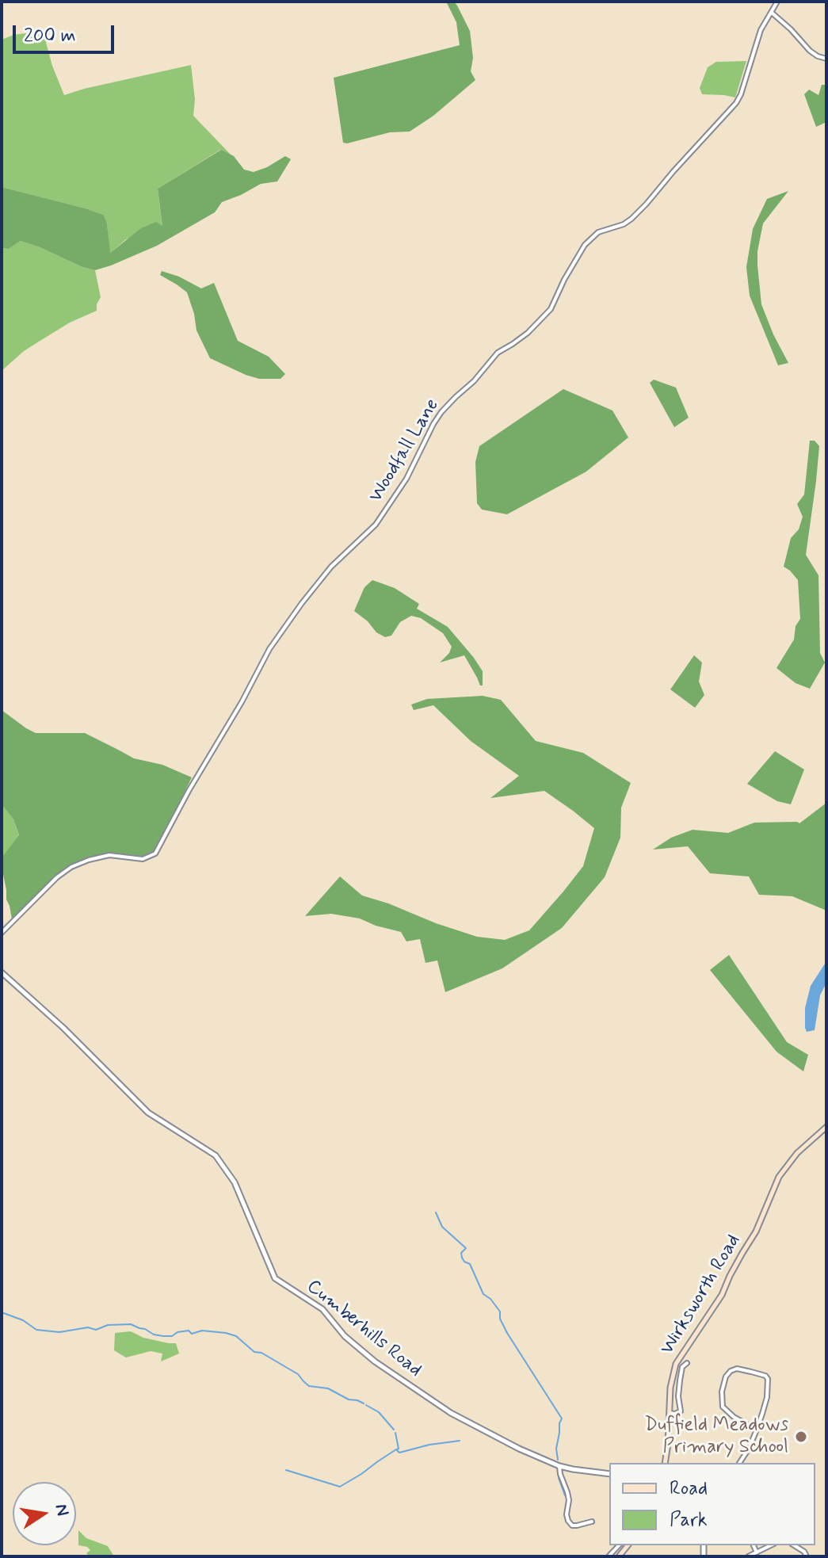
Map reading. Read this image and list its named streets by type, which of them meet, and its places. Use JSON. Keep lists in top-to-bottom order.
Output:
{
  "streets": {
    "main road": ["Wirksworth Road"],
    "street": ["Woodfall Lane", "Cumberhills Road"]
  },
  "places": ["Duffield Meadows Primary School"],
  "legend": ["Road", "Park"],
  "scale_bar": "200 m",
  "north": "right"
}
